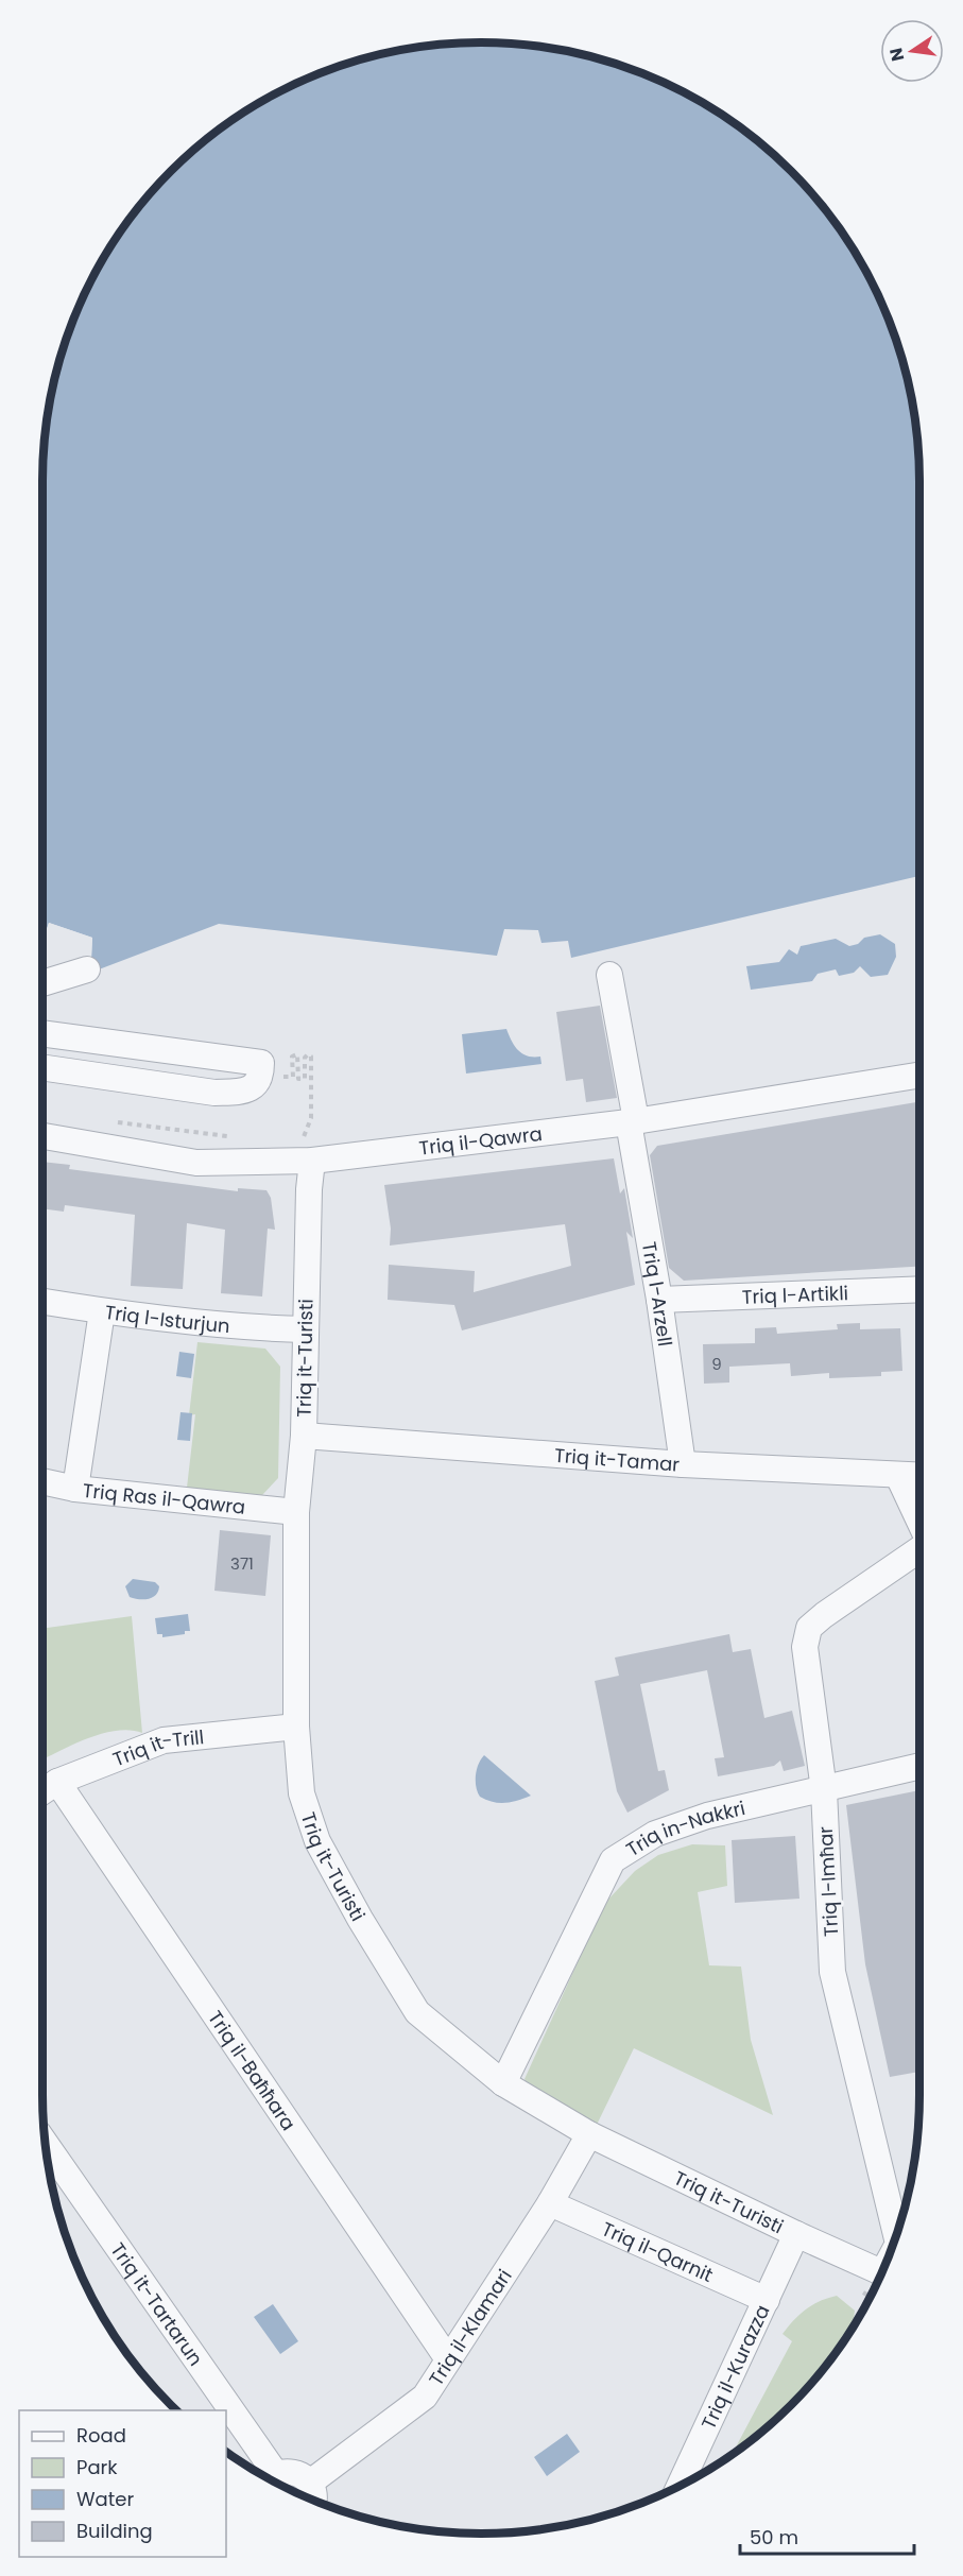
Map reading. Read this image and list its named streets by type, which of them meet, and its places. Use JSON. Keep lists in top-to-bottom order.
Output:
{
  "streets": {
    "street": [
      "Triq il-Qawra",
      "Triq l-Arzell",
      "Triq l-Artikli",
      "Triq l-Isturjun",
      "Triq it-Turisti",
      "Triq it-Tamar",
      "Triq Ras il-Qawra",
      "Triq it-Trill",
      "Triq in-Nakkri",
      "Triq l-Imħar",
      "Triq il-Baħħara",
      "Triq il-Qarnit",
      "Triq it-Tartarun",
      "Triq il-Klamari",
      "Triq il-Kurazza"
    ]
  },
  "crossings": [
    ["Triq il-Qawra", "Triq l-Arzell"],
    ["Triq il-Qawra", "Triq it-Turisti"],
    ["Triq l-Arzell", "Triq l-Artikli"],
    ["Triq l-Arzell", "Triq it-Tamar"],
    ["Triq l-Isturjun", "Triq it-Turisti"],
    ["Triq it-Turisti", "Triq it-Tamar"],
    ["Triq it-Turisti", "Triq Ras il-Qawra"],
    ["Triq it-Turisti", "Triq it-Trill"],
    ["Triq it-Turisti", "Triq in-Nakkri"],
    ["Triq it-Turisti", "Triq il-Klamari"],
    ["Triq it-Turisti", "Triq il-Kurazza"],
    ["Triq it-Trill", "Triq il-Baħħara"],
    ["Triq in-Nakkri", "Triq l-Imħar"],
    ["Triq il-Baħħara", "Triq il-Klamari"],
    ["Triq il-Qarnit", "Triq il-Klamari"],
    ["Triq il-Qarnit", "Triq il-Kurazza"]
  ],
  "house_numbers": ["9", "371"],
  "legend": [
    "Road",
    "Park",
    "Water",
    "Building"
  ],
  "scale_bar": "50 m",
  "north": "left"
}
